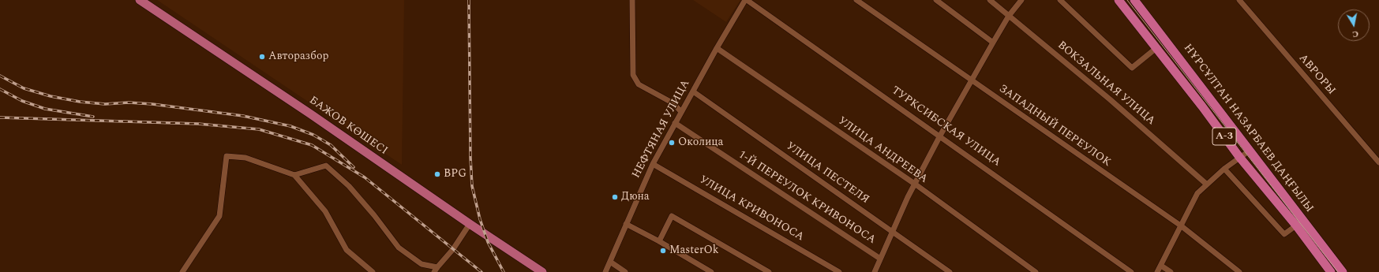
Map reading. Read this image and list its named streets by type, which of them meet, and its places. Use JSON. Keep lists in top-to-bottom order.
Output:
{
  "streets": {
    "highway": ["НҰРСҰЛТАН НАЗАРБАЕВ ДАҢҒЫЛЫ", "А-3"],
    "main road": ["БАЖОВ КӨШЕСІ"],
    "street": [
      "АВРОРЫ",
      "ВОКЗАЛЬНАЯ УЛИЦА",
      "ЗАПАДНЫЙ ПЕРЕУЛОК",
      "ТУРКСИБСКАЯ УЛИЦА",
      "НЕФТЯНАЯ УЛИЦА",
      "УЛИЦА АНДРЕЕВА",
      "УЛИЦА ПЕСТЕЛЯ",
      "1-Й ПЕРЕУЛОК КРИВОНОСА",
      "УЛИЦА КРИВОНОСА"
    ]
  },
  "crossings": [
    ["ТУРКСИБСКАЯ УЛИЦА", "НЕФТЯНАЯ УЛИЦА"],
    ["НЕФТЯНАЯ УЛИЦА", "УЛИЦА АНДРЕЕВА"],
    ["НЕФТЯНАЯ УЛИЦА", "УЛИЦА ПЕСТЕЛЯ"],
    ["НЕФТЯНАЯ УЛИЦА", "1-Й ПЕРЕУЛОК КРИВОНОСА"],
    ["НЕФТЯНАЯ УЛИЦА", "УЛИЦА КРИВОНОСА"]
  ],
  "places": [
    "Авторазбор",
    "Околица",
    "BPG",
    "Дюна",
    "MasterOk"
  ],
  "north": "bottom"
}
